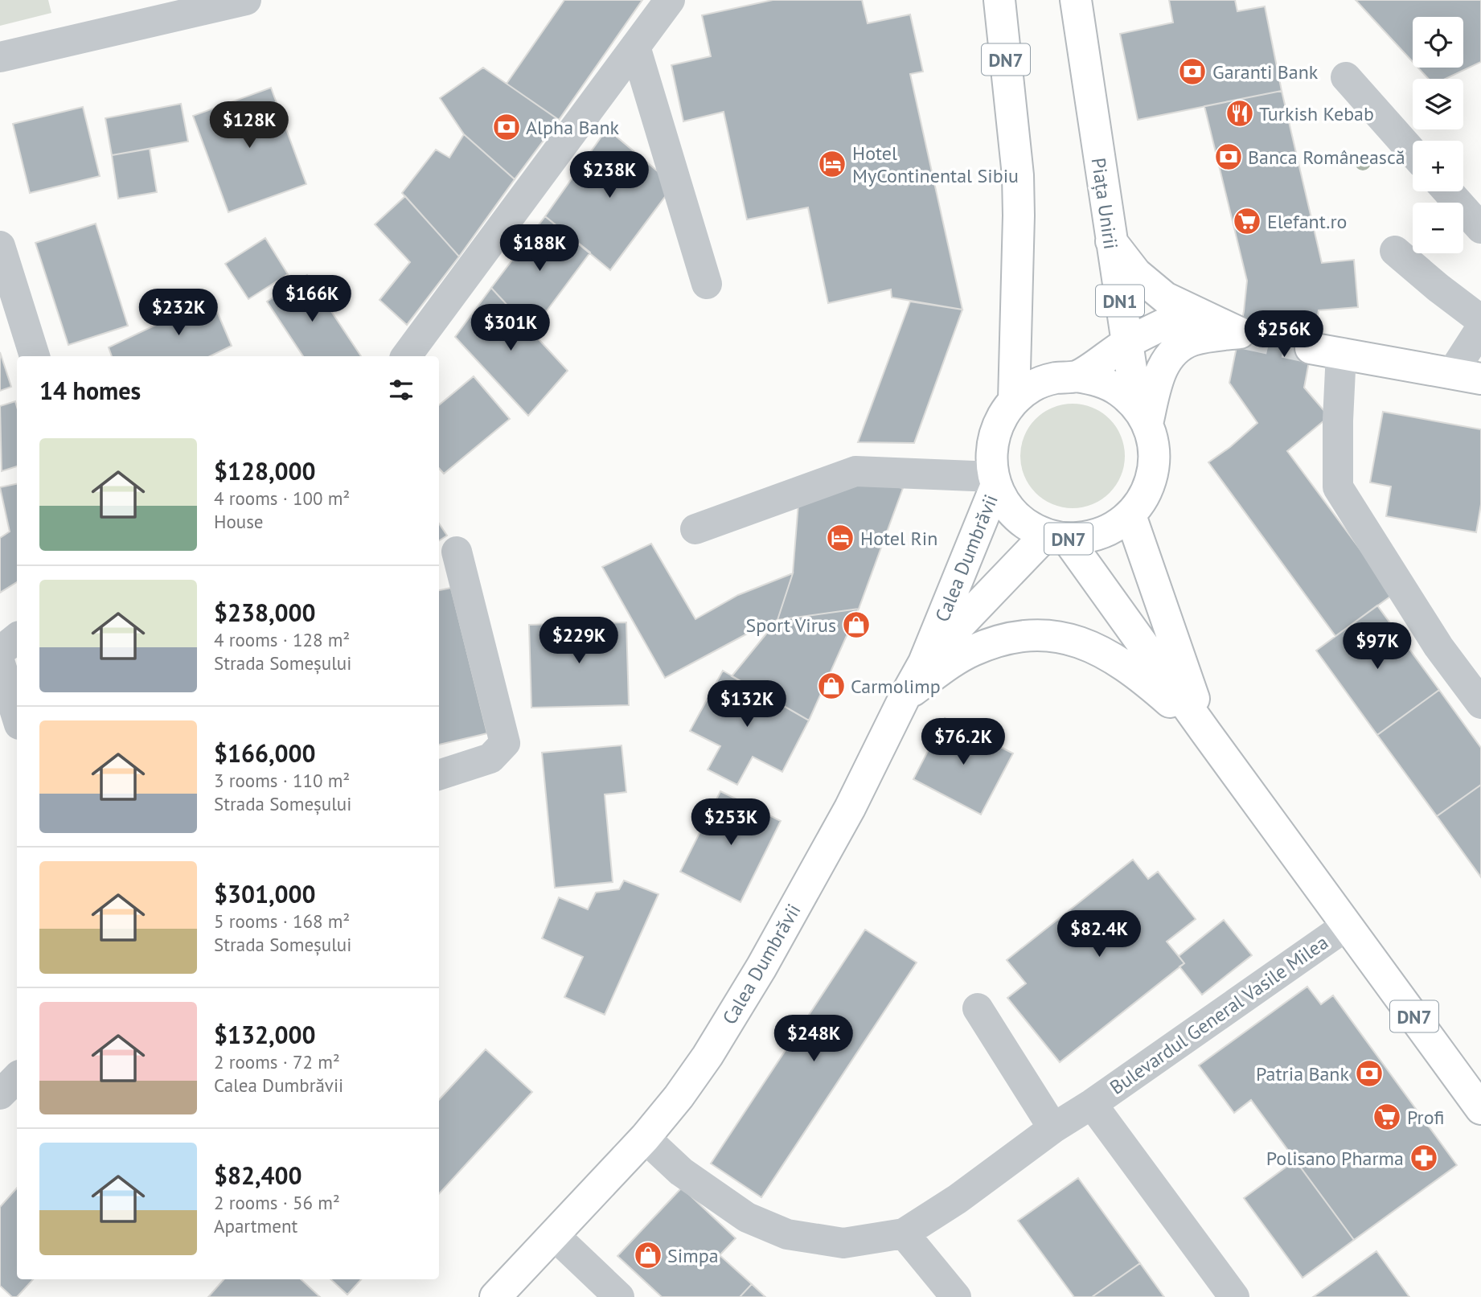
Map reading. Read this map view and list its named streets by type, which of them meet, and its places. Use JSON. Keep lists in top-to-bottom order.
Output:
{
  "streets": {
    "main road": [
      "DN7",
      "Piața Unirii",
      "DN1",
      "Calea Dumbrăvii",
      "Bulevardul General Vasile Milea"
    ]
  },
  "crossings": [
    ["DN7", "Piața Unirii"],
    ["DN7", "Calea Dumbrăvii"],
    ["DN7", "Bulevardul General Vasile Milea"],
    ["Piața Unirii", "Calea Dumbrăvii"],
    ["Piața Unirii", "Bulevardul General Vasile Milea"],
    ["Calea Dumbrăvii", "Bulevardul General Vasile Milea"]
  ],
  "places": {
    "bank": [
      "Garanti Bank",
      "Alpha Bank",
      "Banca Românească",
      "Patria Bank"
    ],
    "restaurant": ["Turkish Kebab"],
    "hotel": ["Hotel MyContinental Sibiu", "Hotel Rin"],
    "supermarket": ["Elefant.ro", "Profi"],
    "shop": ["Sport Virus", "Carmolimp", "Simpa"],
    "pharmacy": ["Polisano Pharma"]
  },
  "page": {
    "map_buttons": ["+", "−"],
    "price": [
      "$128K",
      "$238K",
      "$188K",
      "$166K",
      "$232K",
      "$301K",
      "$256K",
      "$229K",
      "$97K",
      "$132K",
      "$76.2K",
      "$253K",
      "$82.4K",
      "$248K"
    ],
    "heading": "14 homes",
    "list": [
      {
        "name": "$128,000",
        "note": "4 rooms · 100 m² · House"
      },
      {
        "name": "$238,000",
        "note": "4 rooms · 128 m² · Strada Someșului"
      },
      {
        "name": "$166,000",
        "note": "3 rooms · 110 m² · Strada Someșului"
      },
      {
        "name": "$301,000",
        "note": "5 rooms · 168 m² · Strada Someșului"
      },
      {
        "name": "$132,000",
        "note": "2 rooms · 72 m² · Calea Dumbrăvii"
      },
      {
        "name": "$82,400",
        "note": "2 rooms · 56 m² · Apartment"
      }
    ]
  }
}
